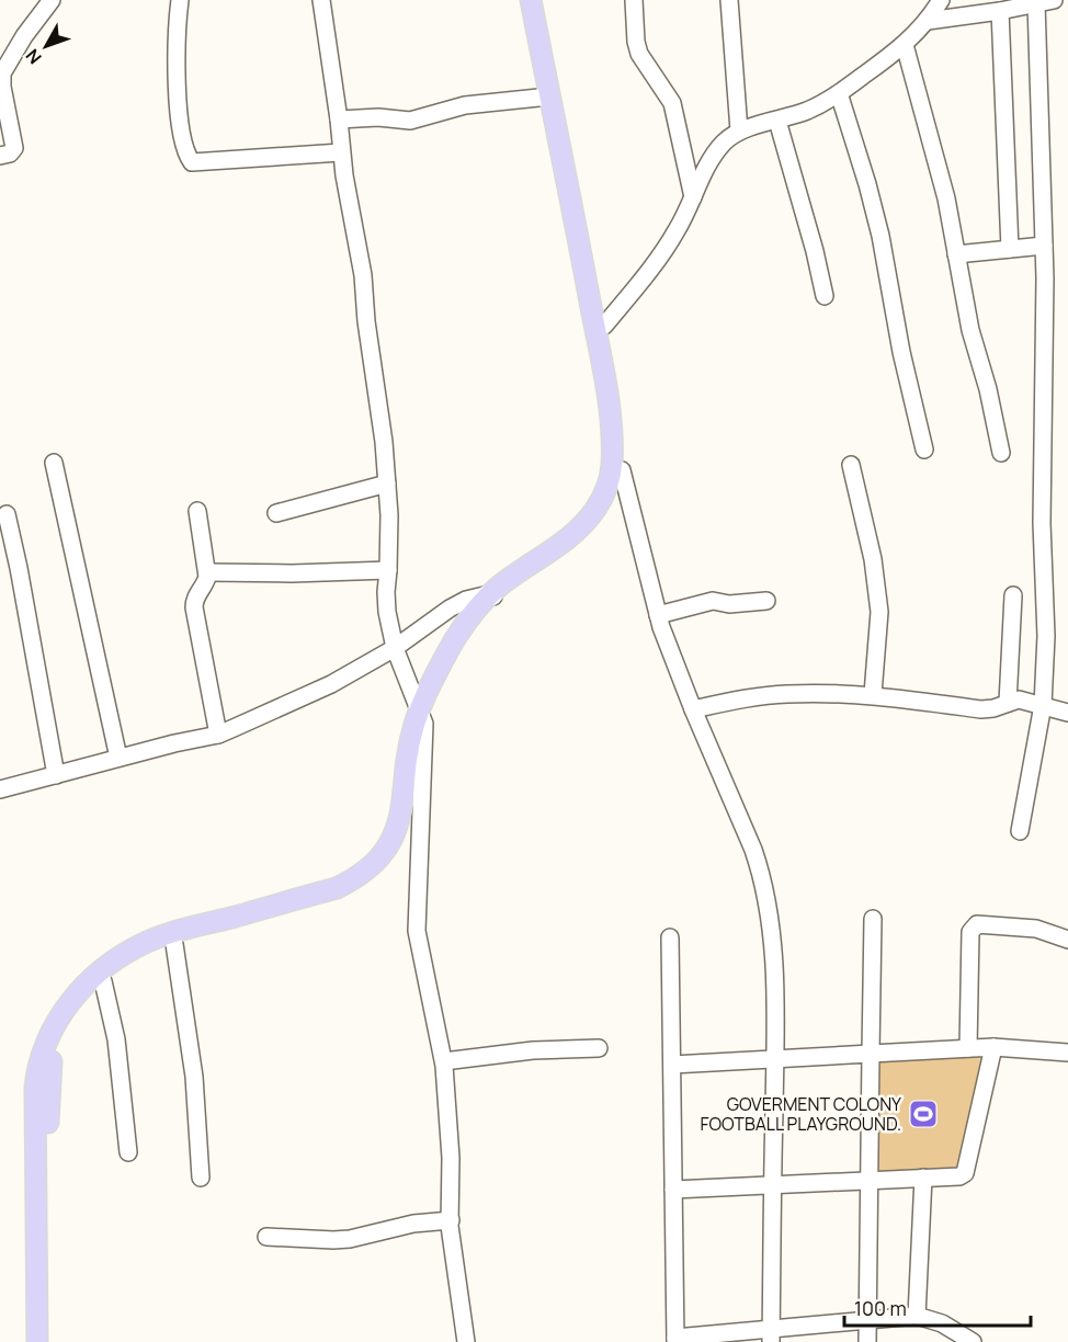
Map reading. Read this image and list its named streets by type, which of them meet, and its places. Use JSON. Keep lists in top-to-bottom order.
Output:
{
  "places": {
    "sports": ["GOVERMENT COLONY FOOTBALL PLAYGROUND."]
  },
  "scale_bar": "100 m",
  "north": "bottom left"
}
